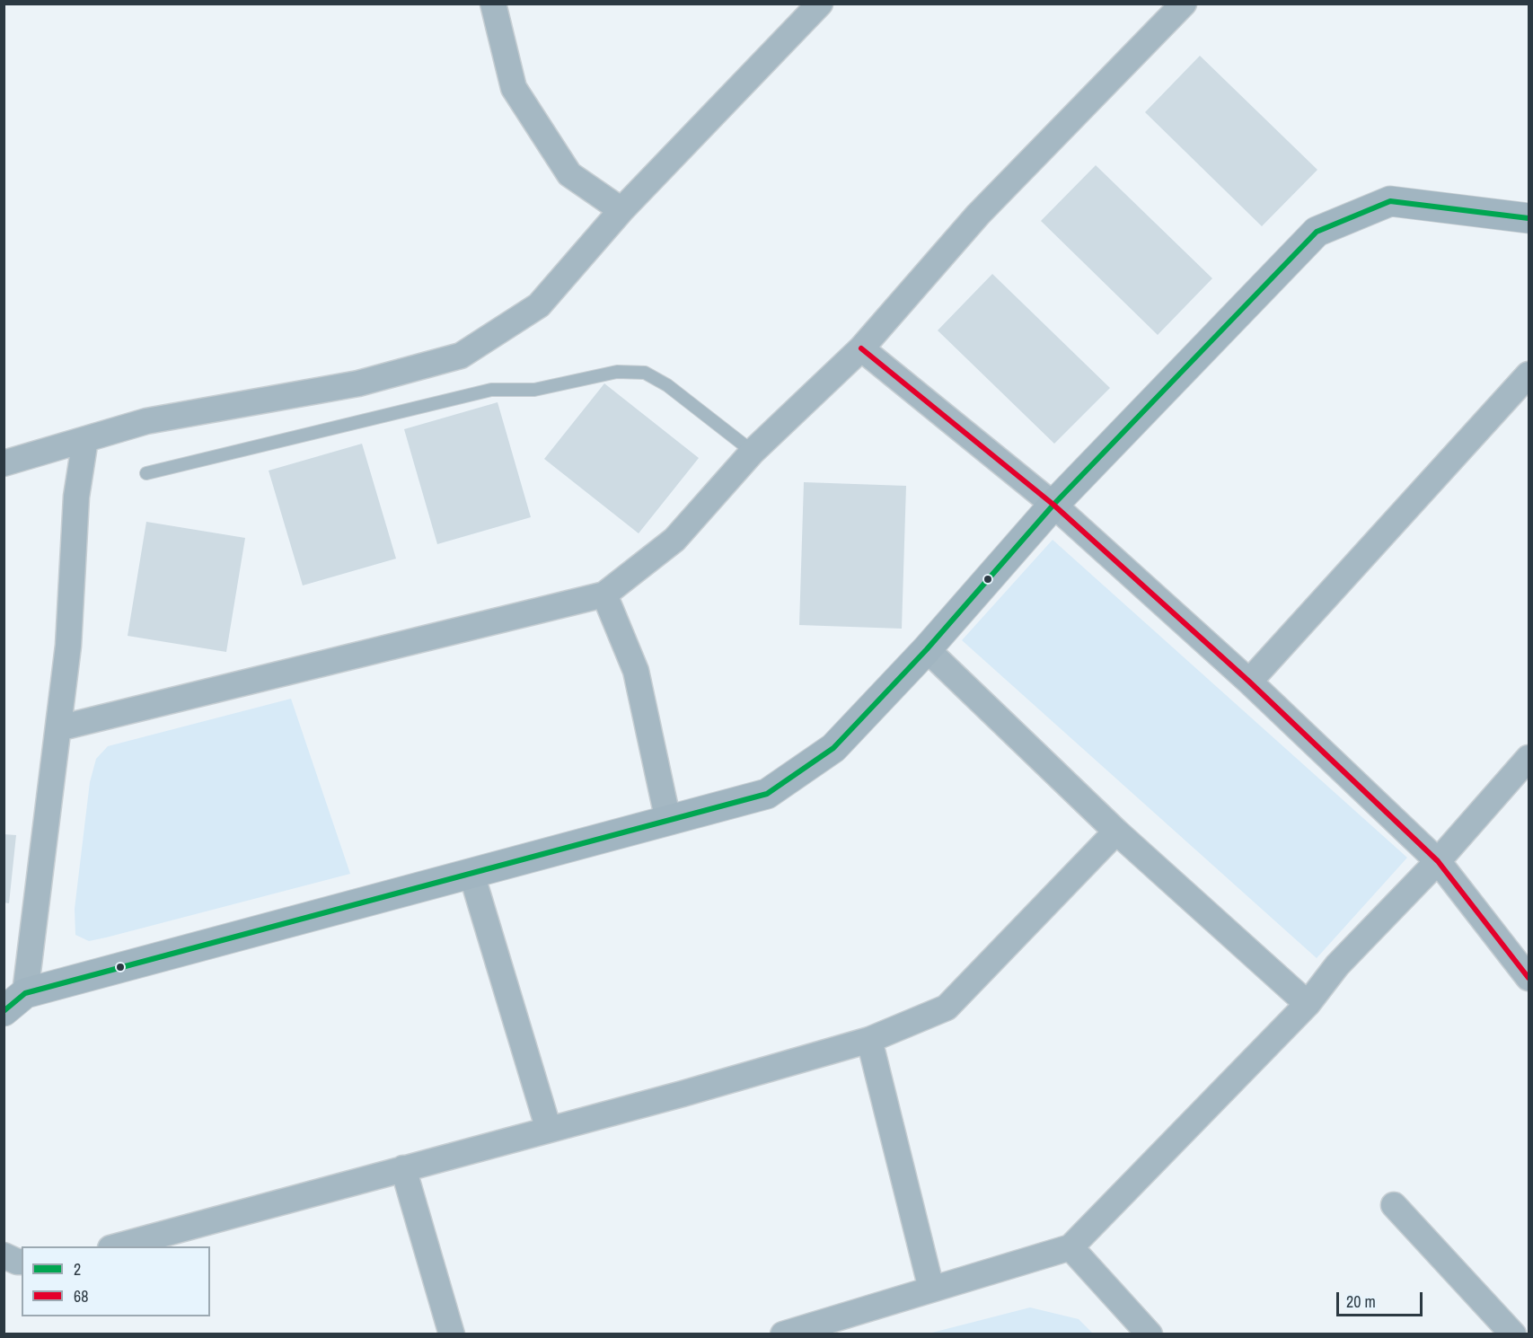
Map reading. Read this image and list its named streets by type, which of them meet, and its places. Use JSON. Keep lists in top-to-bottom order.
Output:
{
  "lines": ["transit line 2", "transit line 68"],
  "legend": ["2", "68"],
  "scale_bar": "20 m"
}
